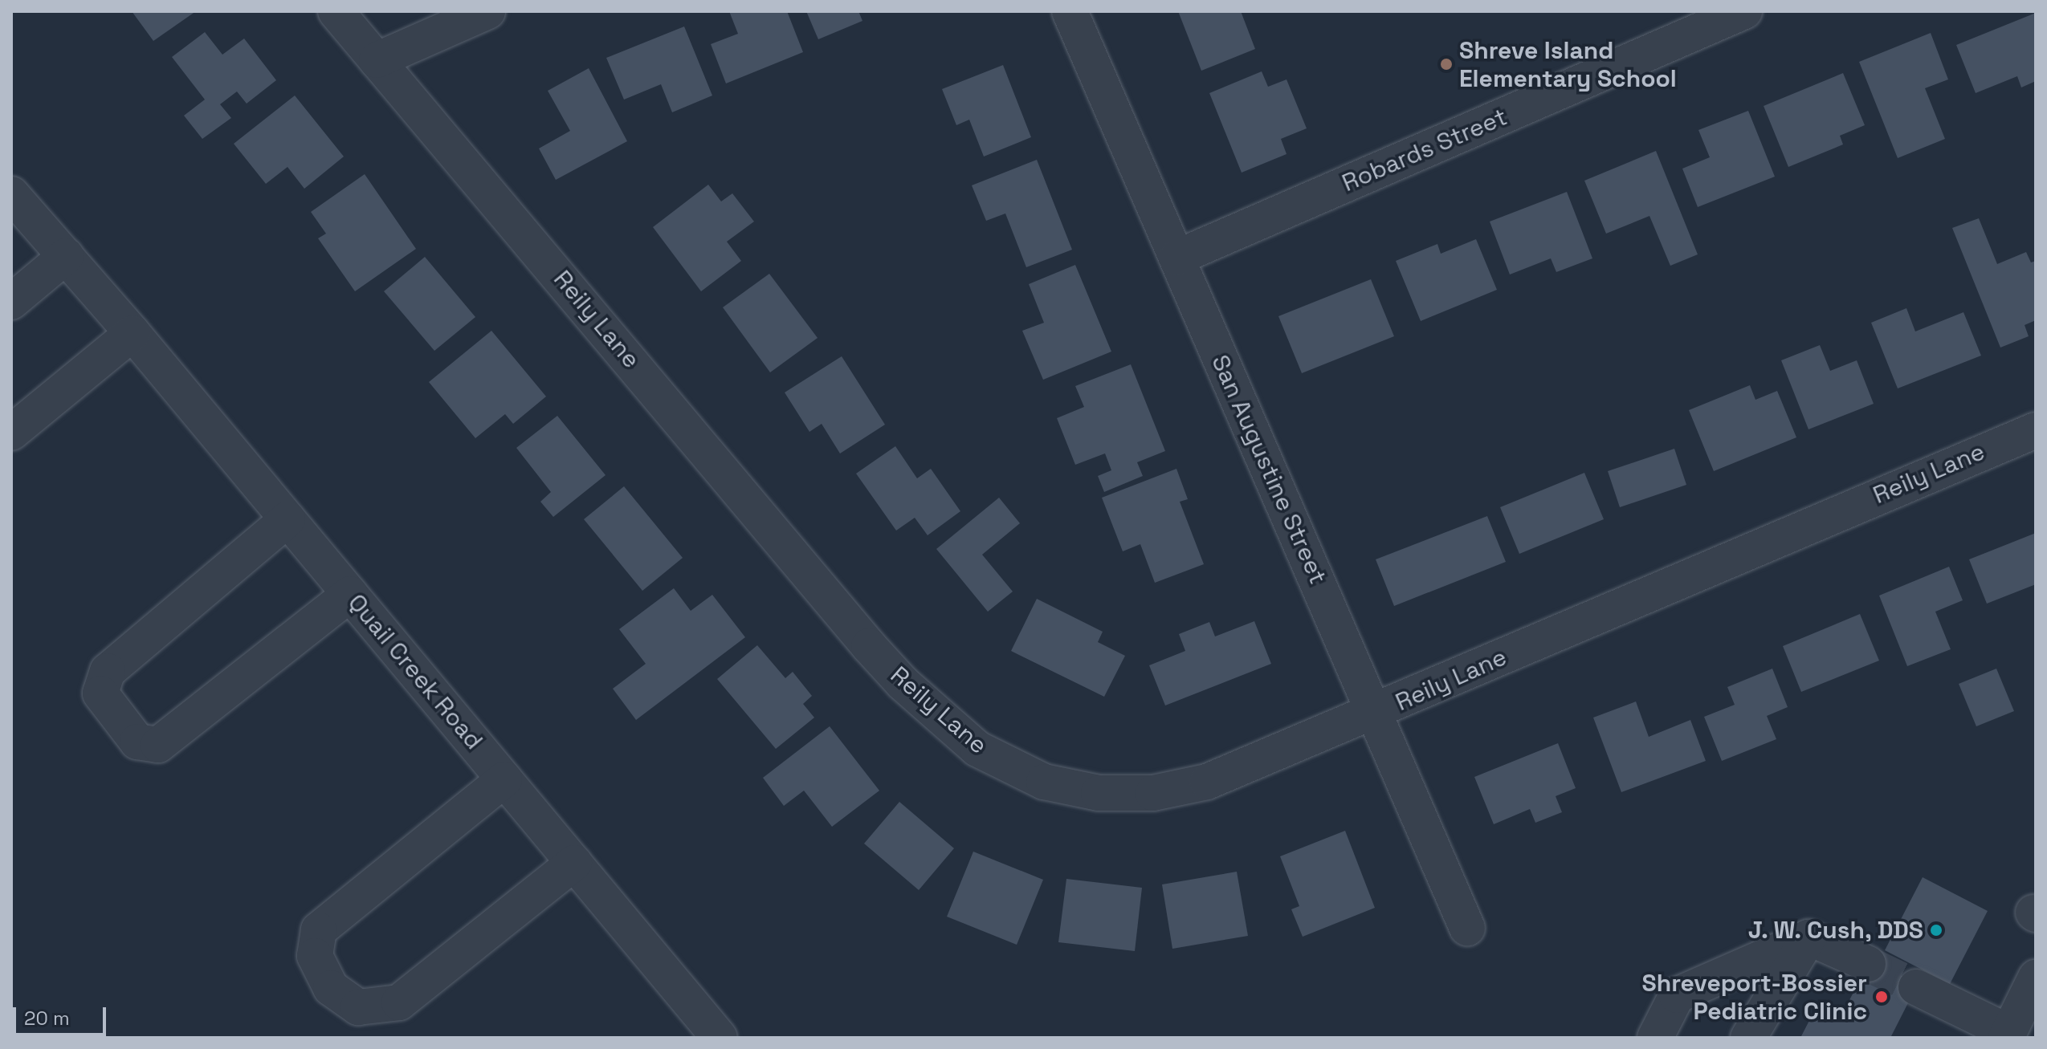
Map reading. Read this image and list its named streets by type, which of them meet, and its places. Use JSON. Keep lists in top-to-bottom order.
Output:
{
  "streets": {
    "street": [
      "Robards Street",
      "Reily Lane",
      "San Augustine Street",
      "Quail Creek Road"
    ]
  },
  "crossings": [
    ["Robards Street", "San Augustine Street"],
    ["Reily Lane", "San Augustine Street"]
  ],
  "places": ["Shreve Island Elementary School", "J. W. Cush, DDS", "Shreveport-Bossier Pediatric Clinic"],
  "scale_bar": "20 m"
}
